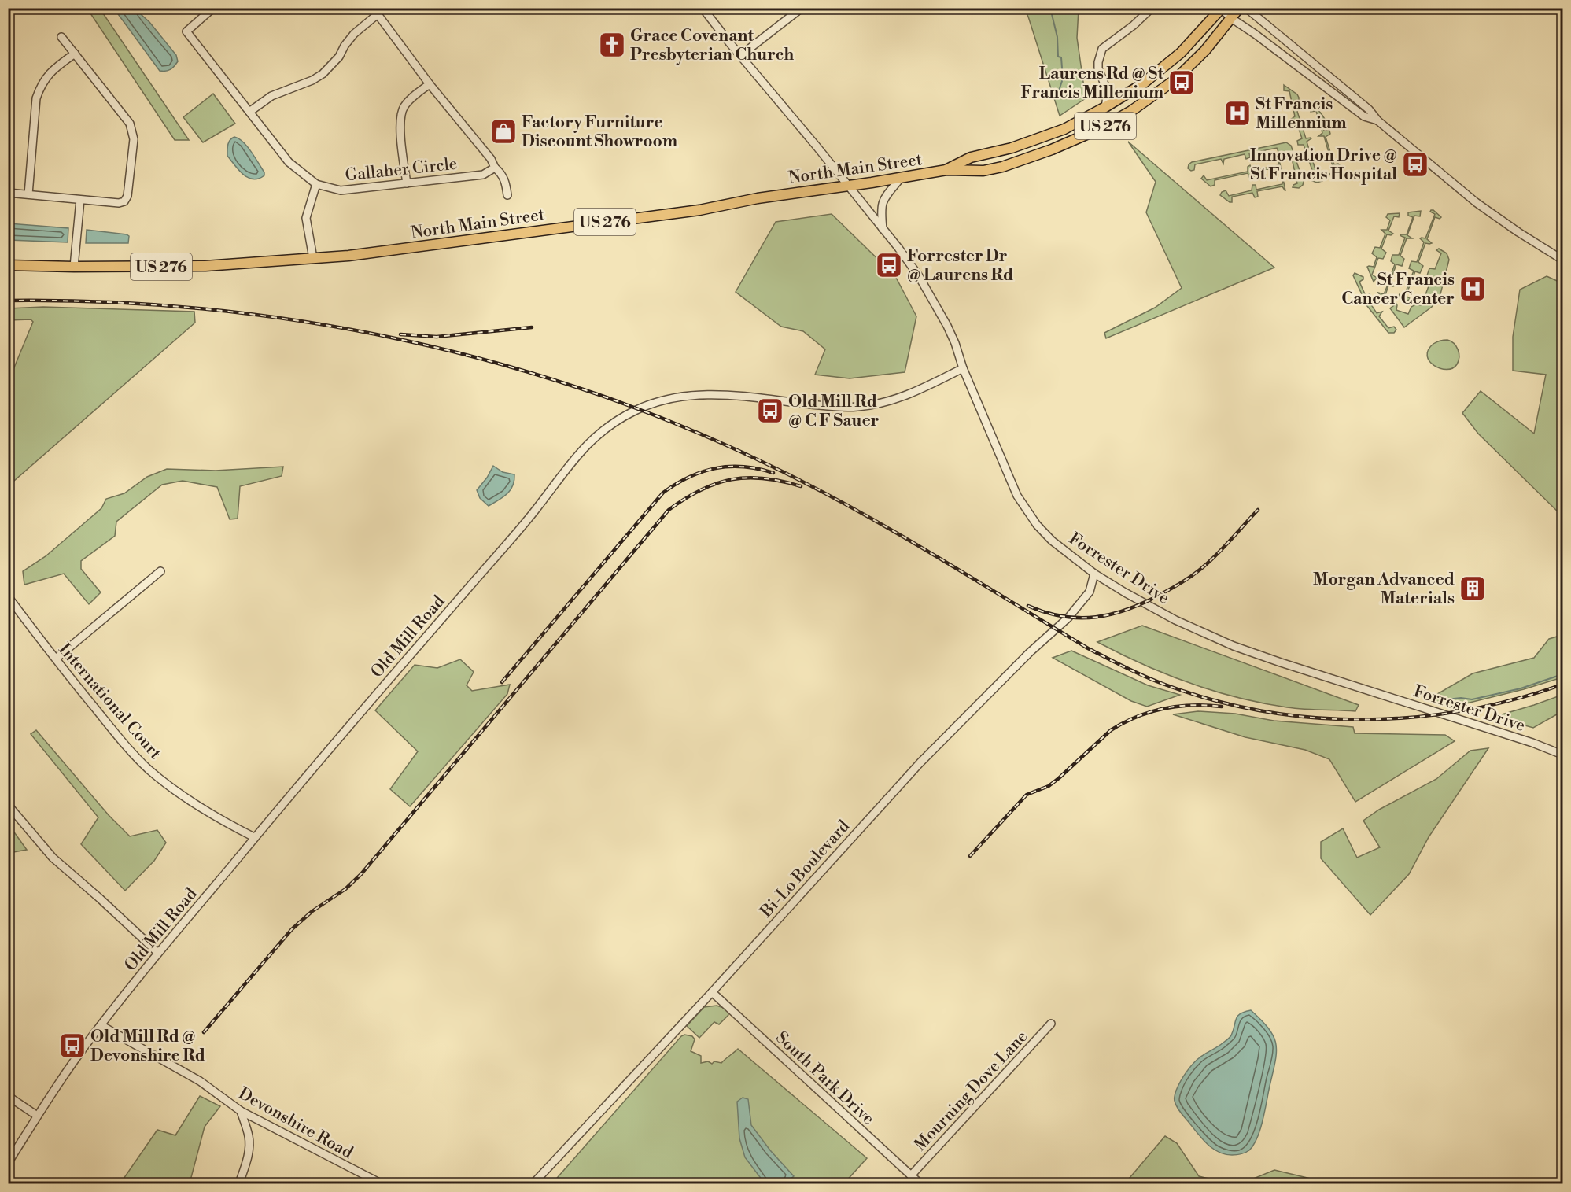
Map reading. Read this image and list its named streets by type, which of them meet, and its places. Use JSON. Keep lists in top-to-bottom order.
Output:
{
  "streets": {
    "main road": ["US 276", "North Main Street"],
    "street": [
      "Gallaher Circle",
      "Forrester Drive",
      "Old Mill Road",
      "International Court",
      "Bi-Lo Boulevard",
      "South Park Drive",
      "Mourning Dove Lane",
      "Devonshire Road"
    ]
  },
  "crossings": [
    ["US 276", "North Main Street"],
    ["North Main Street", "Forrester Drive"],
    ["Forrester Drive", "Old Mill Road"],
    ["Forrester Drive", "Bi-Lo Boulevard"],
    ["Old Mill Road", "International Court"],
    ["Old Mill Road", "Devonshire Road"],
    ["Bi-Lo Boulevard", "South Park Drive"],
    ["South Park Drive", "Mourning Dove Lane"]
  ],
  "places": {
    "church": ["Grace Covenant Presbyterian Church"],
    "bus stop": [
      "Laurens Rd @ St Francis Millenium",
      "Innovation Drive @ St Francis Hospital",
      "Forrester Dr @ Laurens Rd",
      "Old Mill Rd @ C F Sauer",
      "Old Mill Rd @ Devonshire Rd"
    ],
    "hospital": ["St Francis Millennium", "St Francis Cancer Center"],
    "shop": ["Factory Furniture Discount Showroom"],
    "building": ["Morgan Advanced Materials"]
  }
}
